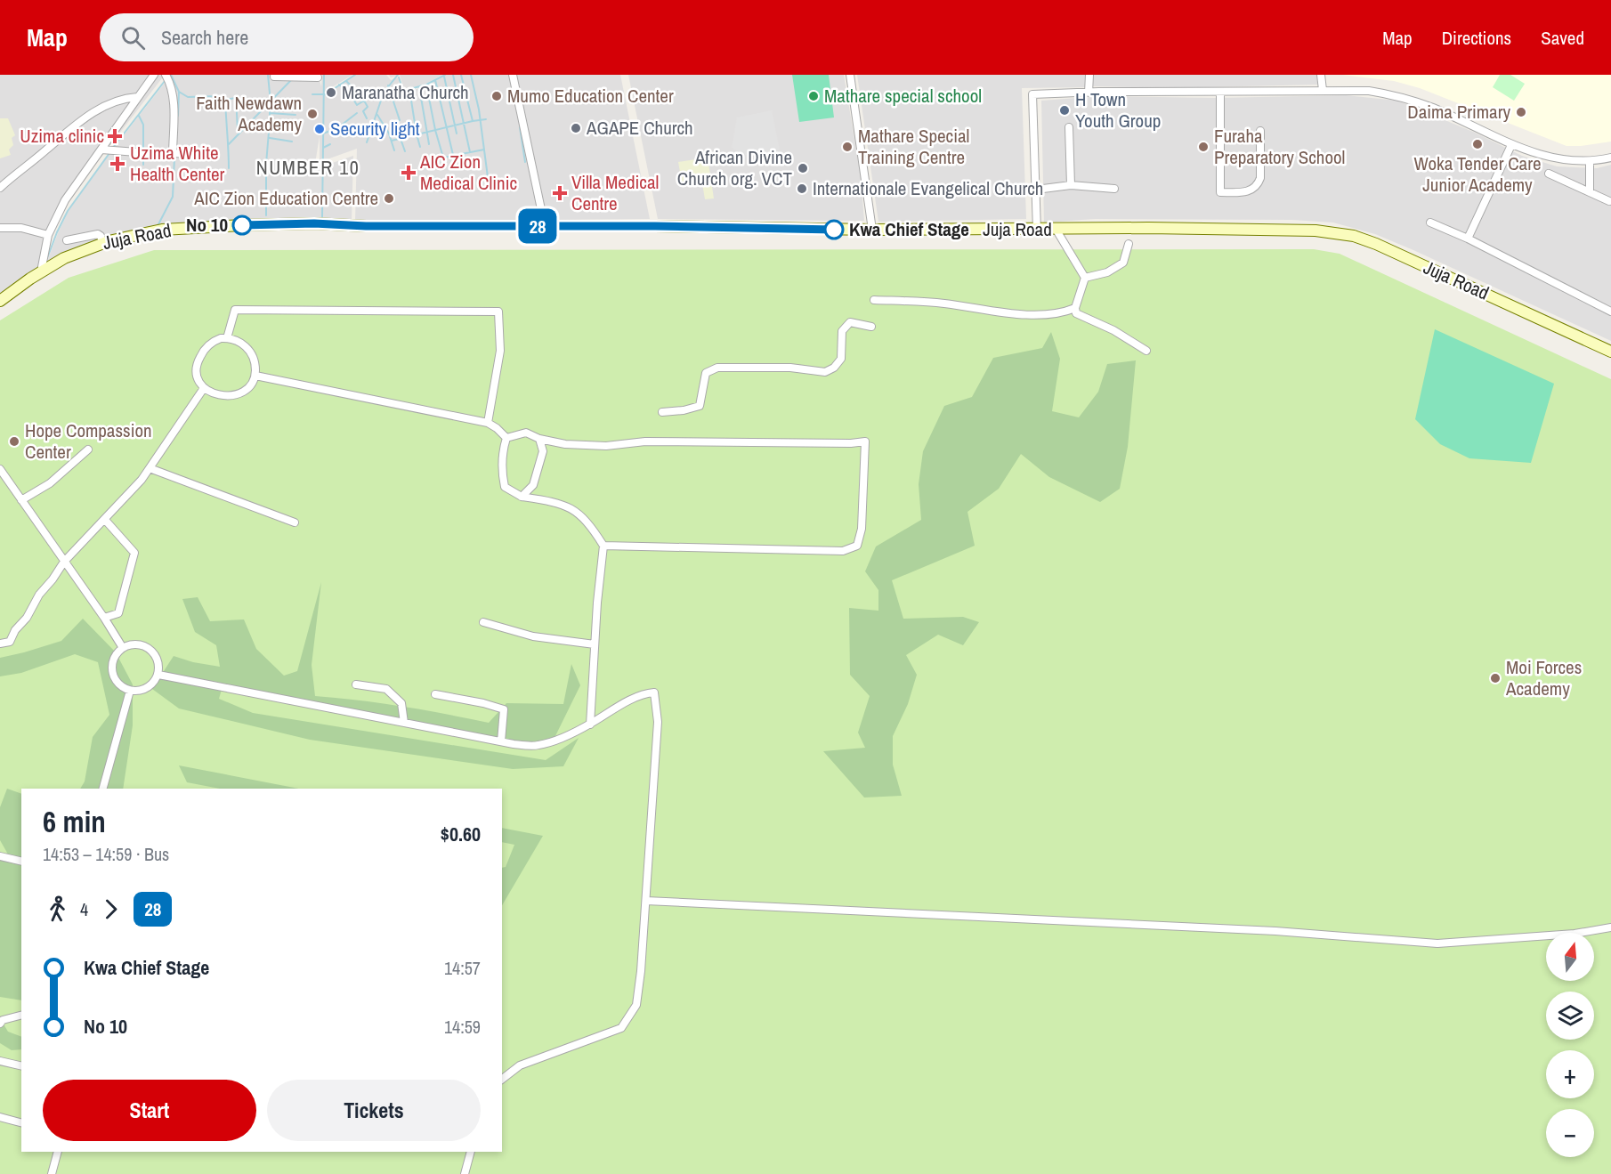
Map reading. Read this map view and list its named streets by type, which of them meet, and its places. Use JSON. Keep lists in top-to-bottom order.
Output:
{
  "streets": {
    "main road": ["Juja Road"]
  },
  "districts": ["NUMBER 10"],
  "places": {
    "other": [
      "Maranatha Church",
      "Mumo Education Center",
      "Mathare special school",
      "H Town Youth Group",
      "Daima Primary",
      "Faith Newdawn Academy",
      "AGAPE Church",
      "Security light",
      "Woka Tender Care Junior Academy",
      "Mathare Special Training Centre",
      "Furaha Preparatory School",
      "African Divine Church org. VCT",
      "Internationale Evangelical Church",
      "AIC Zion Education Centre",
      "No 10",
      "Kwa Chief Stage",
      "Hope Compassion Center",
      "Moi Forces Academy"
    ],
    "health": [
      "Uzima clinic",
      "Uzima White Health Center",
      "AIC Zion Medical Clinic",
      "Villa Medical Centre"
    ]
  },
  "lines": ["bus line 28"],
  "north": "top",
  "page": {
    "header": "Map",
    "search": "Search here",
    "nav": ["Map", "Directions", "Saved"],
    "on_map": "28",
    "heading": ["6 min", "14:53 – 14:59 · Bus", "$0.60"],
    "legs": ["4", "28"],
    "map_buttons": ["+", "−"],
    "list": [
      {
        "name": "Kwa Chief Stage",
        "value": "14:57"
      },
      {
        "name": "No 10",
        "value": "14:59"
      }
    ],
    "buttons": ["Start", "Tickets"]
  }
}
